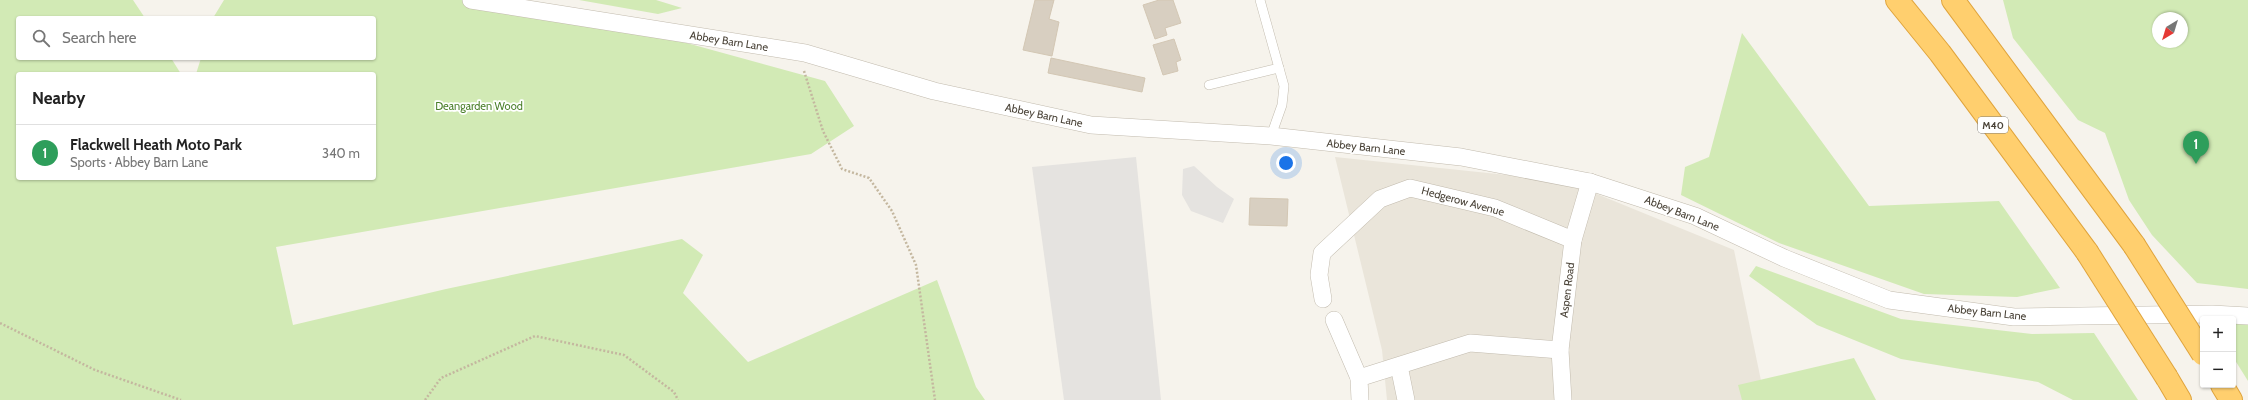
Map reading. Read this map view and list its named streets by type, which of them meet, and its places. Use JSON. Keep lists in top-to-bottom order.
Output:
{
  "streets": {
    "highway": ["M40"],
    "street": ["Abbey Barn Lane", "Hedgerow Avenue", "Aspen Road"]
  },
  "crossings": [
    ["Abbey Barn Lane", "Aspen Road"],
    ["Hedgerow Avenue", "Aspen Road"]
  ],
  "parks": ["Deangarden Wood"],
  "north": "bottom left",
  "page": {
    "search": "Search here",
    "heading": "Nearby",
    "list": [
      {
        "mark": "1",
        "name": "Flackwell Heath Moto Park",
        "note": "Sports · Abbey Barn Lane",
        "value": "340 m"
      }
    ],
    "pins": "1",
    "map_buttons": ["+", "−"]
  }
}
